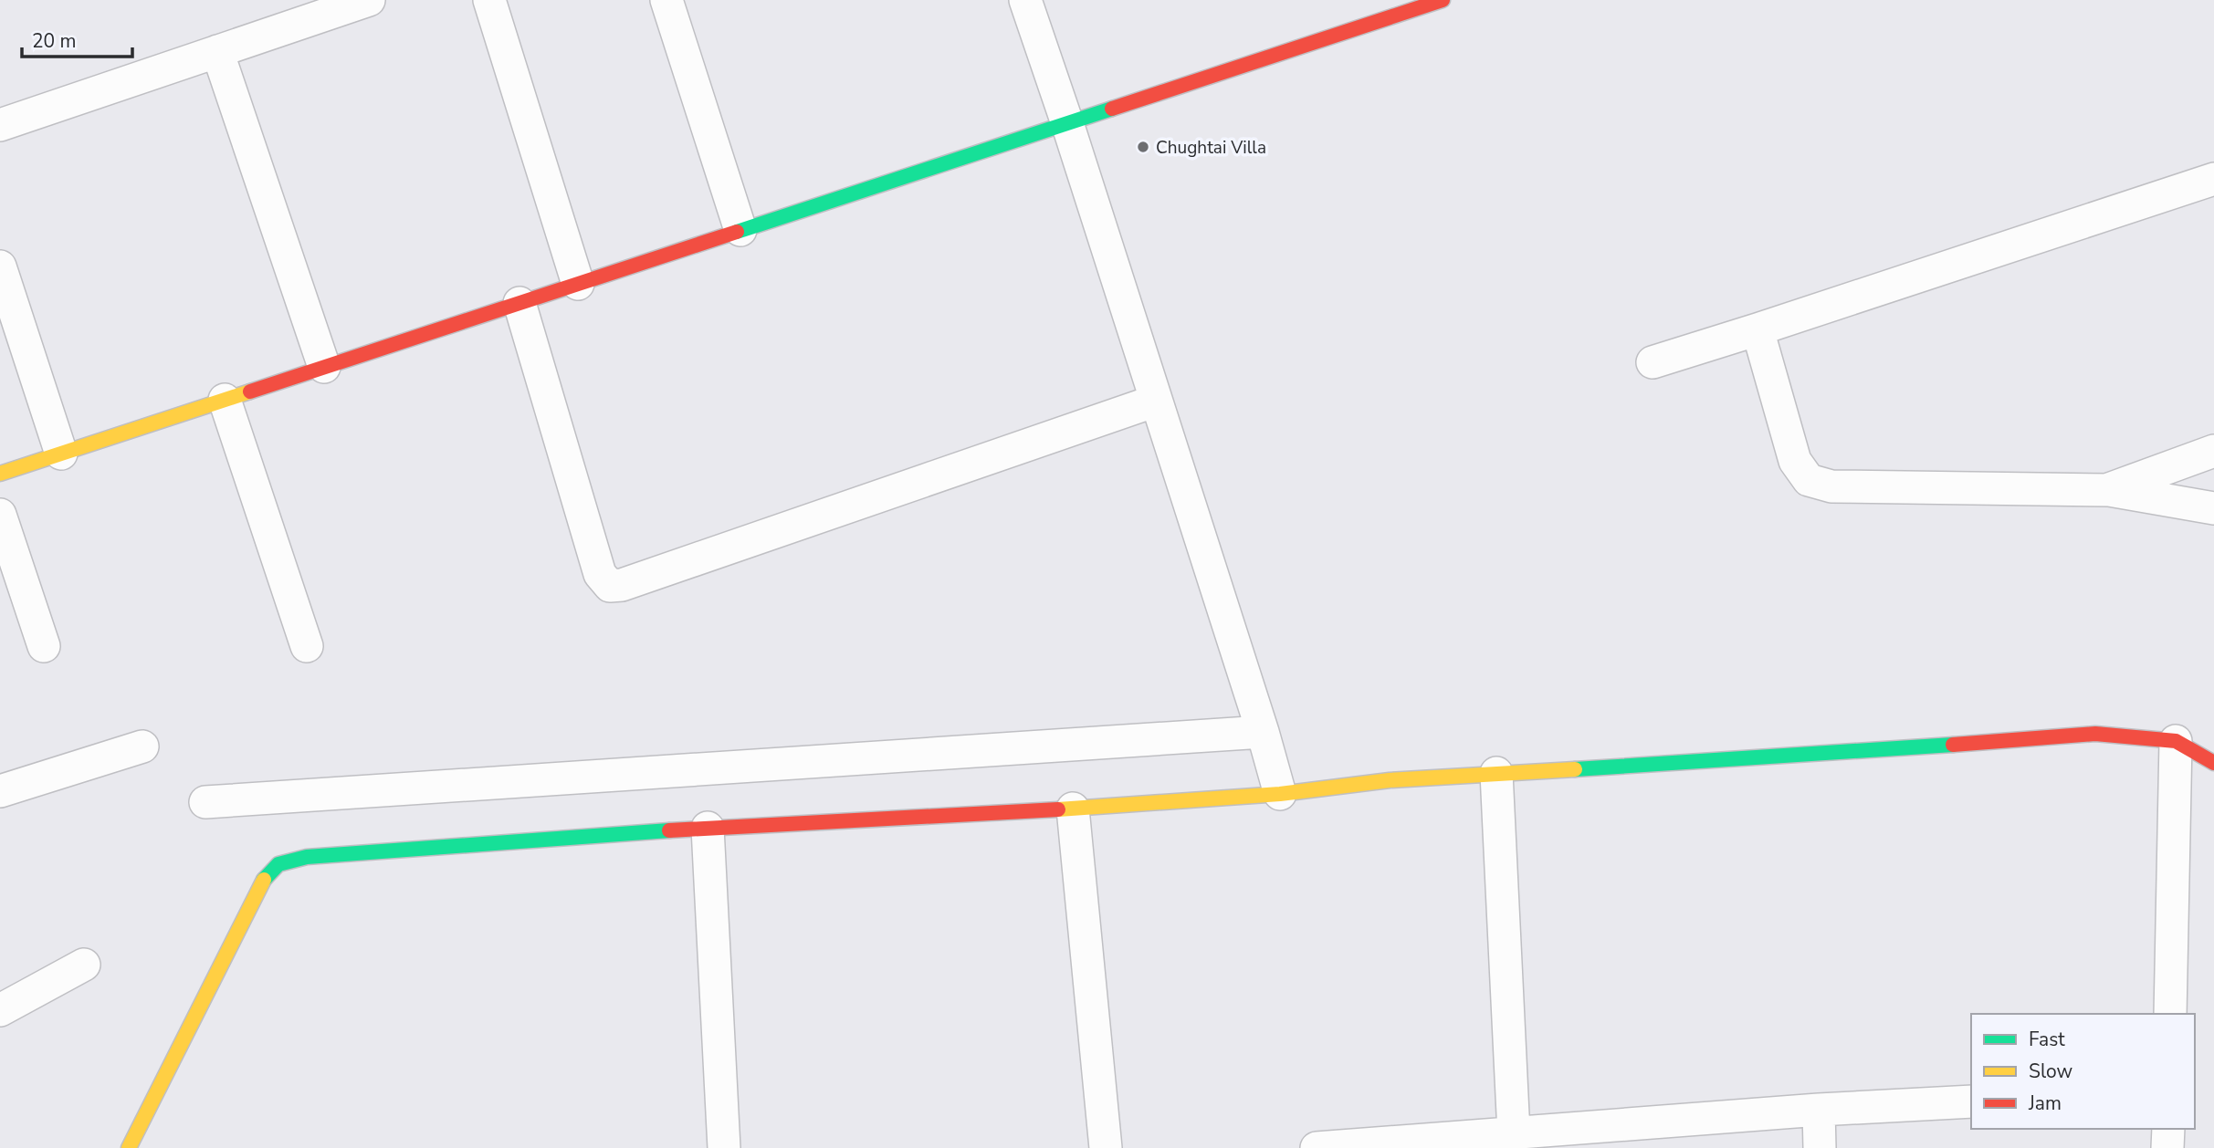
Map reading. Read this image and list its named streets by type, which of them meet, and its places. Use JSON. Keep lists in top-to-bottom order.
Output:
{
  "places": ["Chughtai Villa"],
  "legend": ["Fast", "Slow", "Jam"],
  "scale_bar": "20 m"
}
